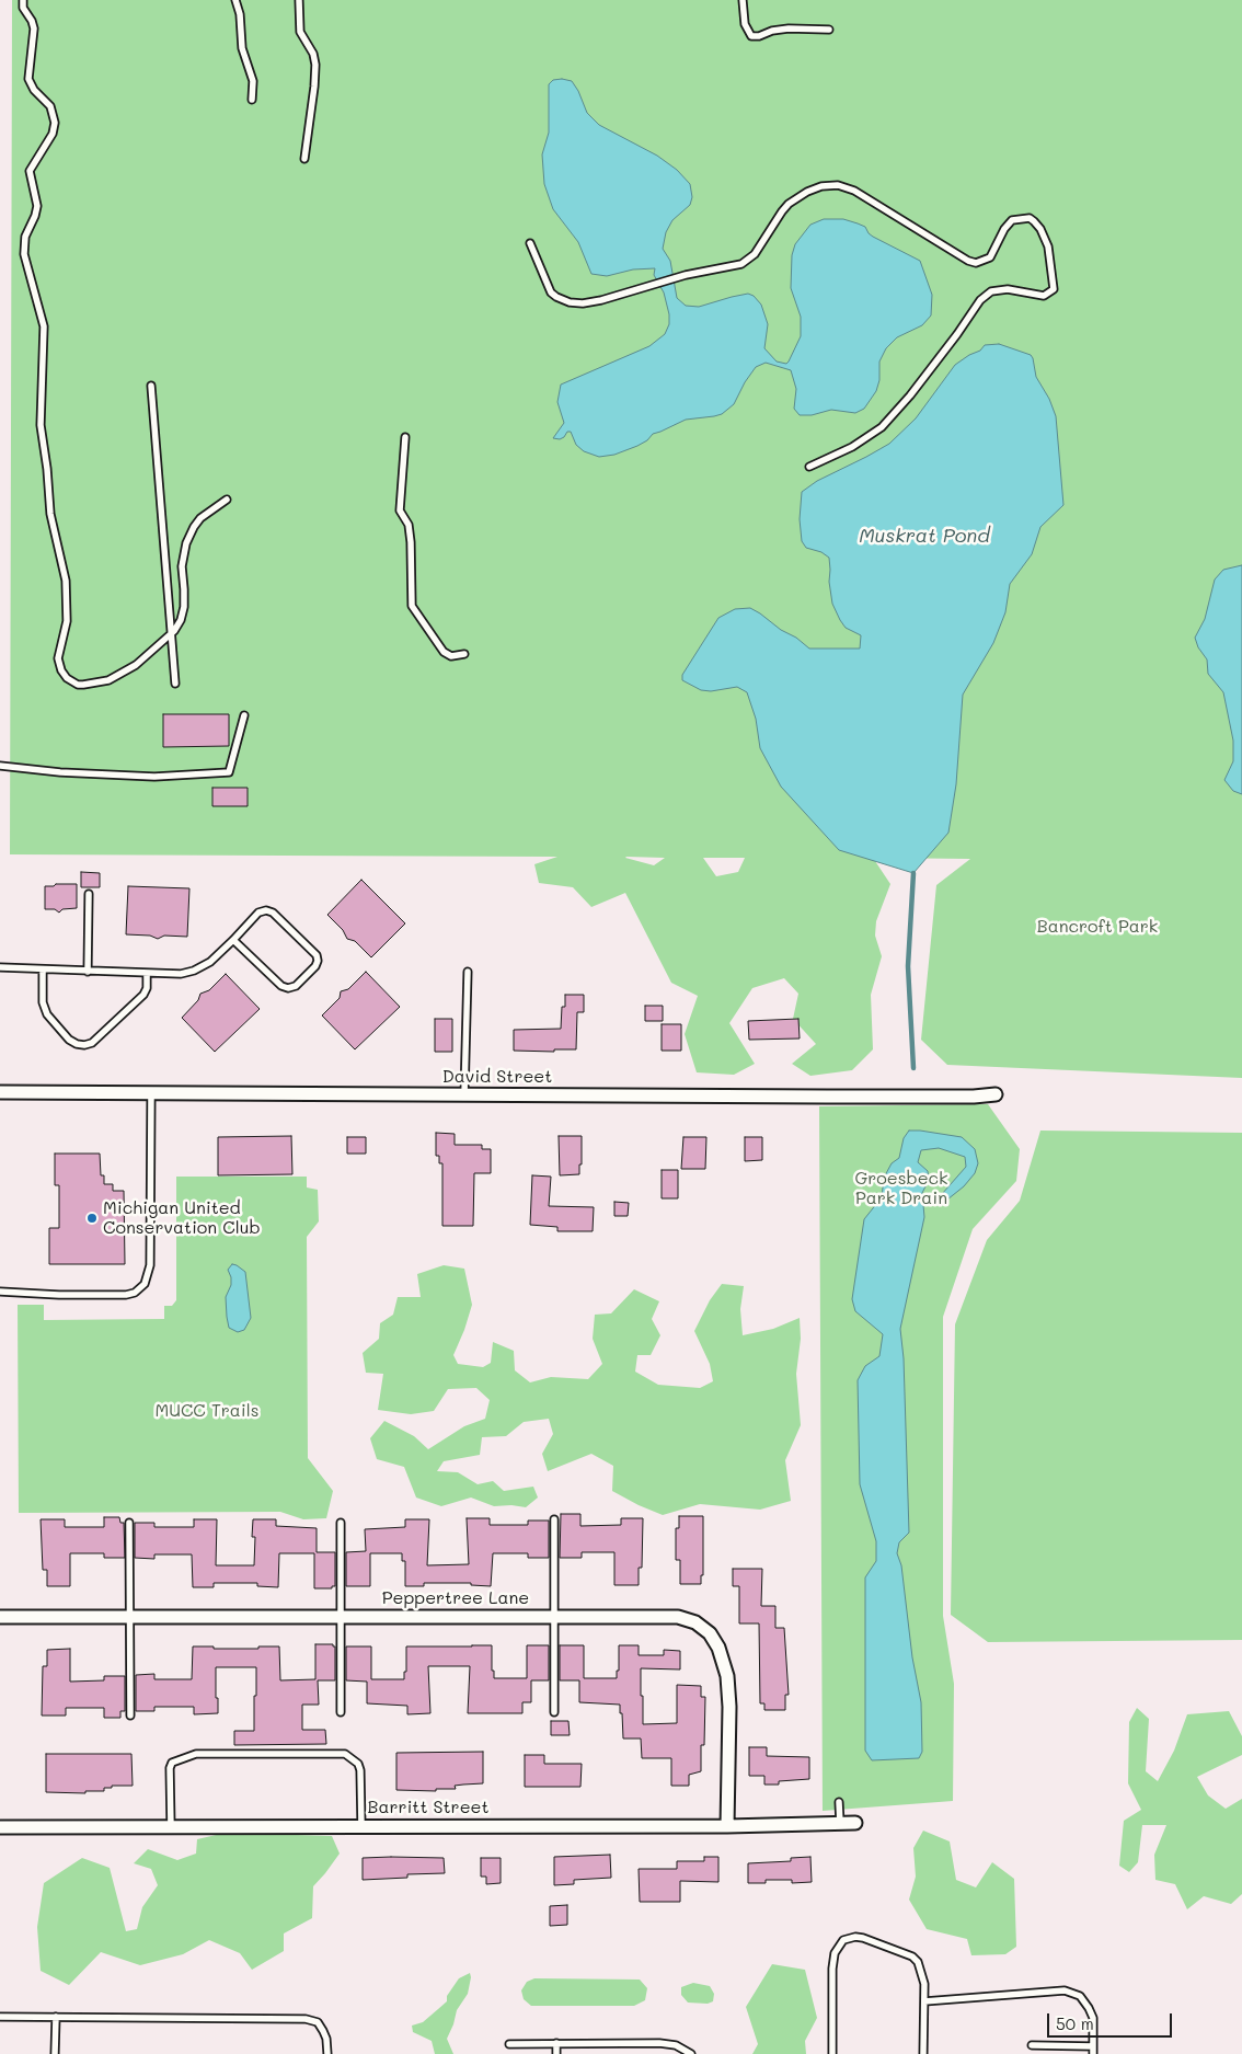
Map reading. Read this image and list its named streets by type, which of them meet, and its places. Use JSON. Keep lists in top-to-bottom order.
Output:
{
  "streets": {
    "street": ["David Street", "Peppertree Lane", "Barritt Street"]
  },
  "crossings": [
    ["Peppertree Lane", "Barritt Street"]
  ],
  "water": ["Muskrat Pond"],
  "parks": ["Bancroft Park", "Groesbeck Park Drain", "MUCC Trails"],
  "places": ["Michigan United Conservation Club"],
  "scale_bar": "50 m"
}
